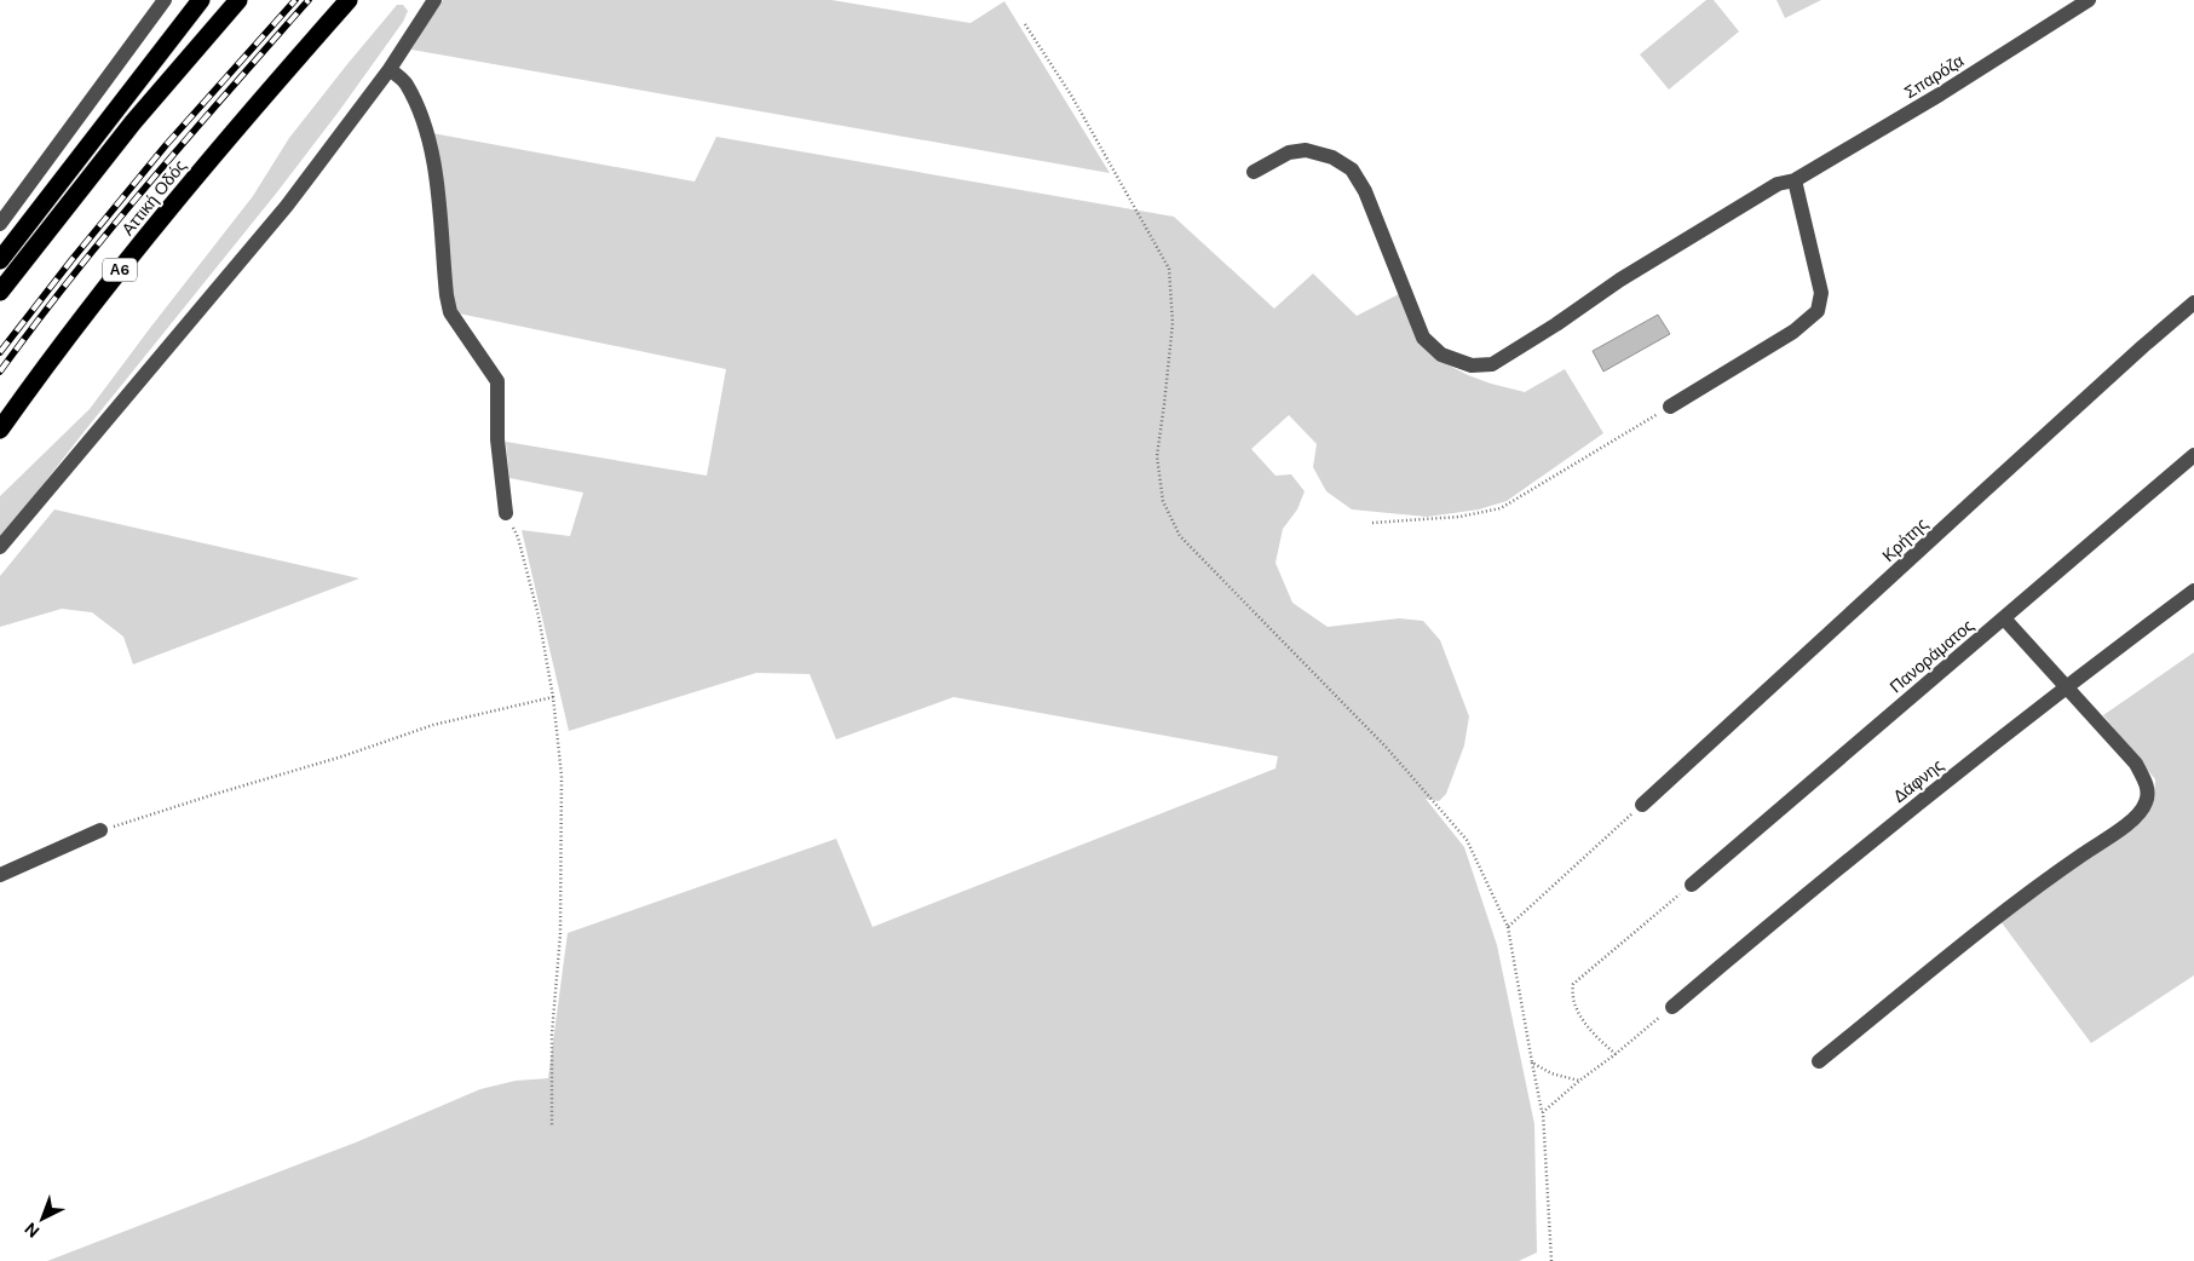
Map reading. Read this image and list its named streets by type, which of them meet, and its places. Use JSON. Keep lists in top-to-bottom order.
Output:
{
  "streets": {
    "highway": ["Αττική Οδός", "Α6"],
    "street": [
      "Σπαρόζα",
      "Κρήτης",
      "Πανοράματος",
      "Δάφνης"
    ]
  },
  "north": "bottom left"
}
